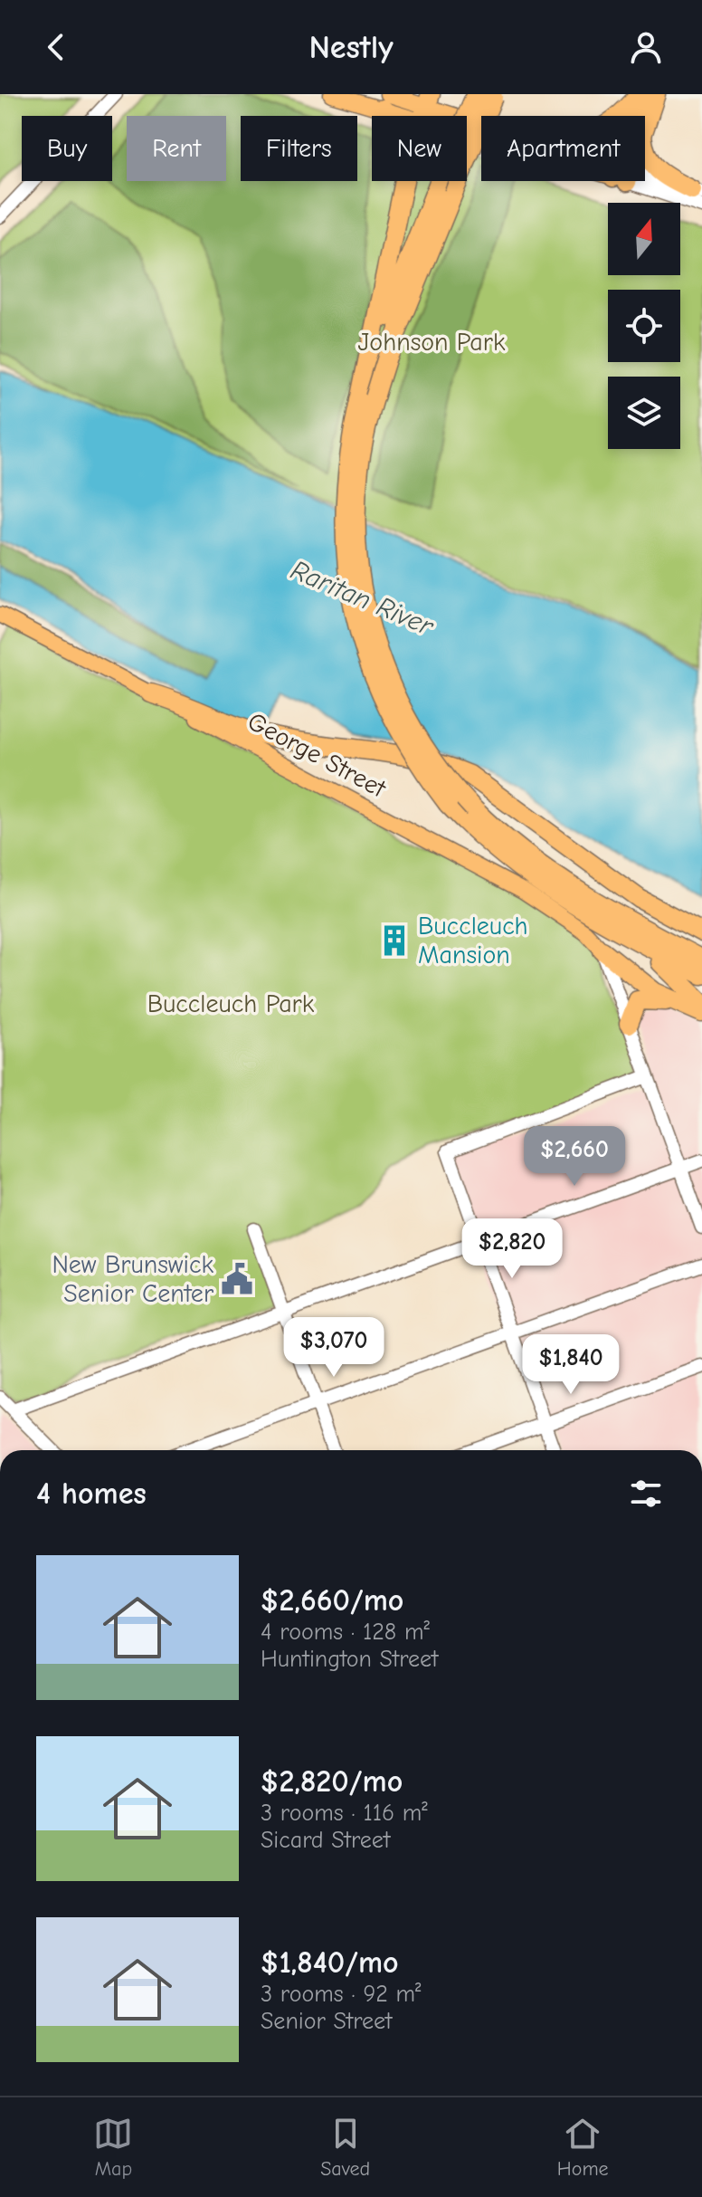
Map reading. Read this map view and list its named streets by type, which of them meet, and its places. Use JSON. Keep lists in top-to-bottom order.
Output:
{
  "streets": {
    "main road": ["George Street"]
  },
  "water": ["Raritan River"],
  "parks": ["Johnson Park", "Buccleuch Park"],
  "places": {
    "building": ["Buccleuch Mansion"],
    "public building": ["New Brunswick Senior Center"]
  },
  "north": "top",
  "page": {
    "header": "Nestly",
    "chip": [
      "Buy",
      "Rent",
      "Filters",
      "New",
      "Apartment"
    ],
    "price": [
      "$2,660",
      "$2,820",
      "$3,070",
      "$1,840"
    ],
    "heading": "4 homes",
    "list": [
      {
        "name": "$2,660/mo",
        "note": "4 rooms · 128 m² · Huntington Street"
      },
      {
        "name": "$2,820/mo",
        "note": "3 rooms · 116 m² · Sicard Street"
      },
      {
        "name": "$1,840/mo",
        "note": "3 rooms · 92 m² · Senior Street"
      }
    ],
    "tabs": ["Map", "Saved", "Home"]
  }
}
